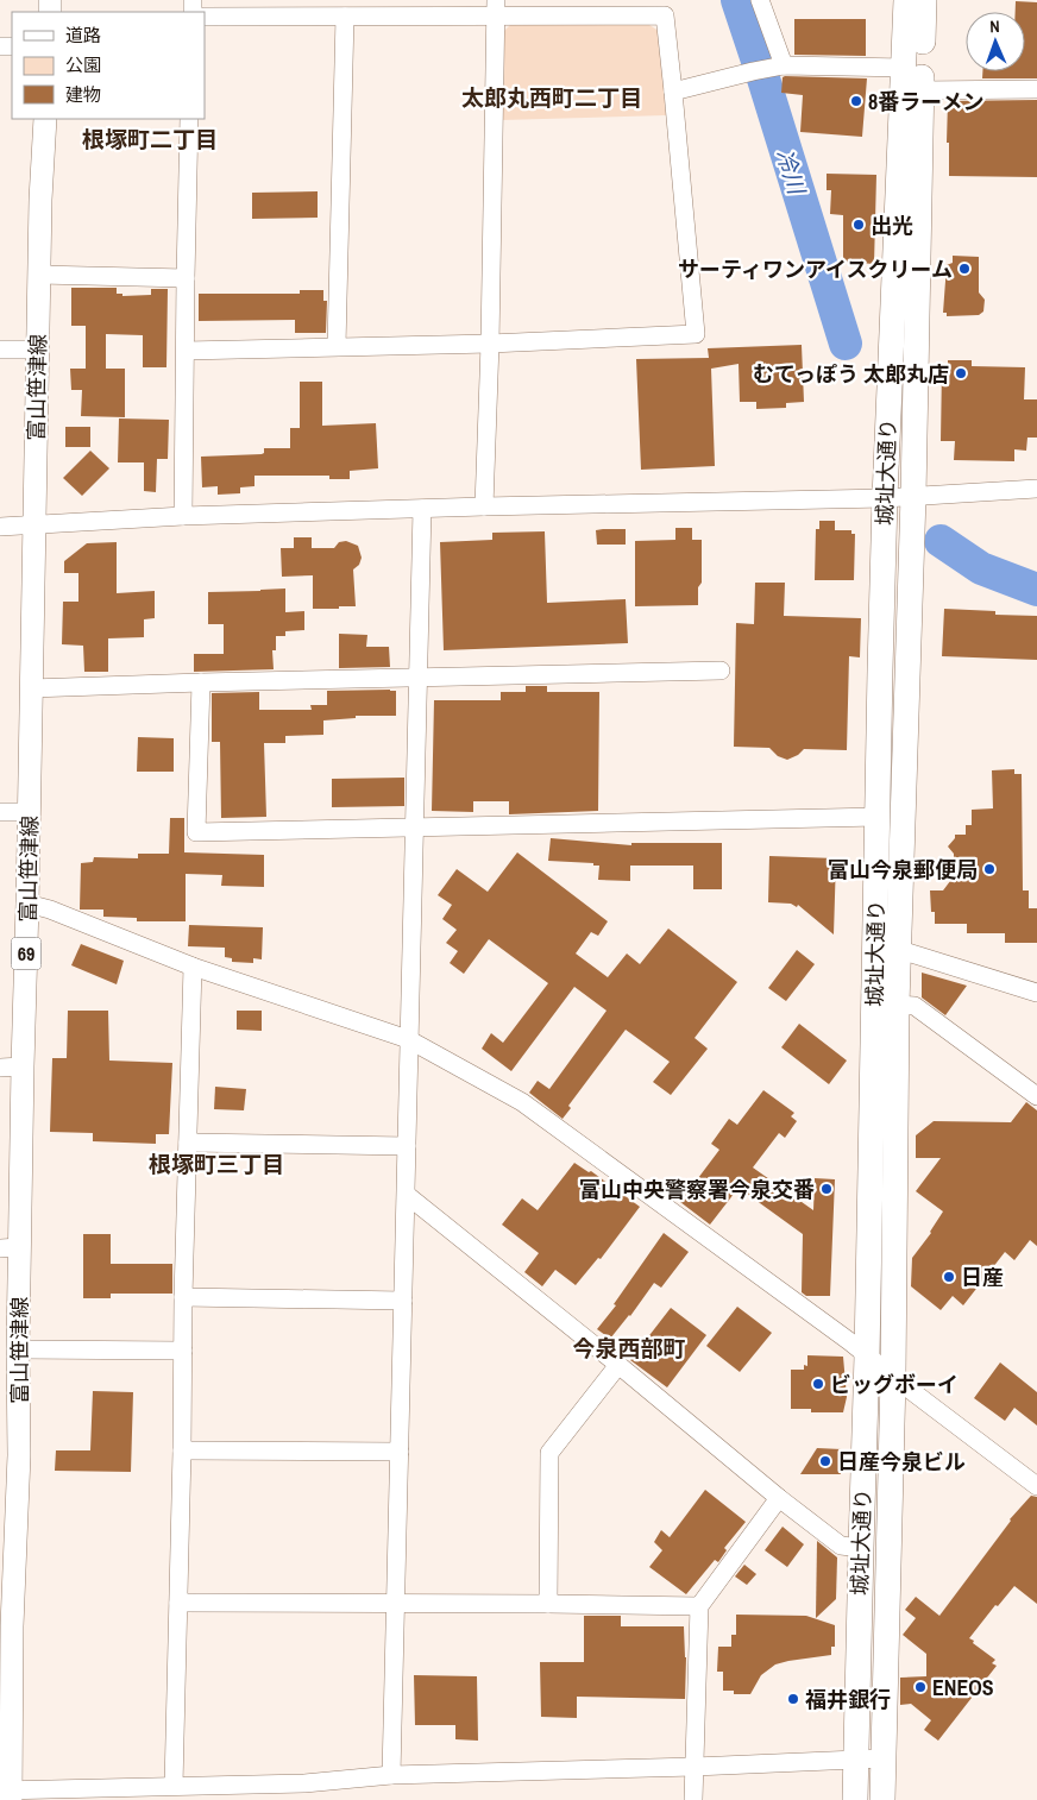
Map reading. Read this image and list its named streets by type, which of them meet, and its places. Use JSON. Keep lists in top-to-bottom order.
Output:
{
  "streets": {
    "highway": ["城址大通り"],
    "main road": ["富山笹津線", "69"]
  },
  "districts": [
    "太郎丸西町二丁目",
    "根塚町二丁目",
    "根塚町三丁目",
    "今泉西部町"
  ],
  "water": ["冷川"],
  "places": [
    "8番ラーメン",
    "出光",
    "サーティワンアイスクリーム",
    "むてっぽう 太郎丸店",
    "富山今泉郵便局",
    "富山中央警察署今泉交番",
    "日産",
    "ビッグボーイ",
    "日産今泉ビル",
    "ENEOS",
    "福井銀行"
  ],
  "legend": ["道路", "公園", "建物"],
  "north": "top"
}
